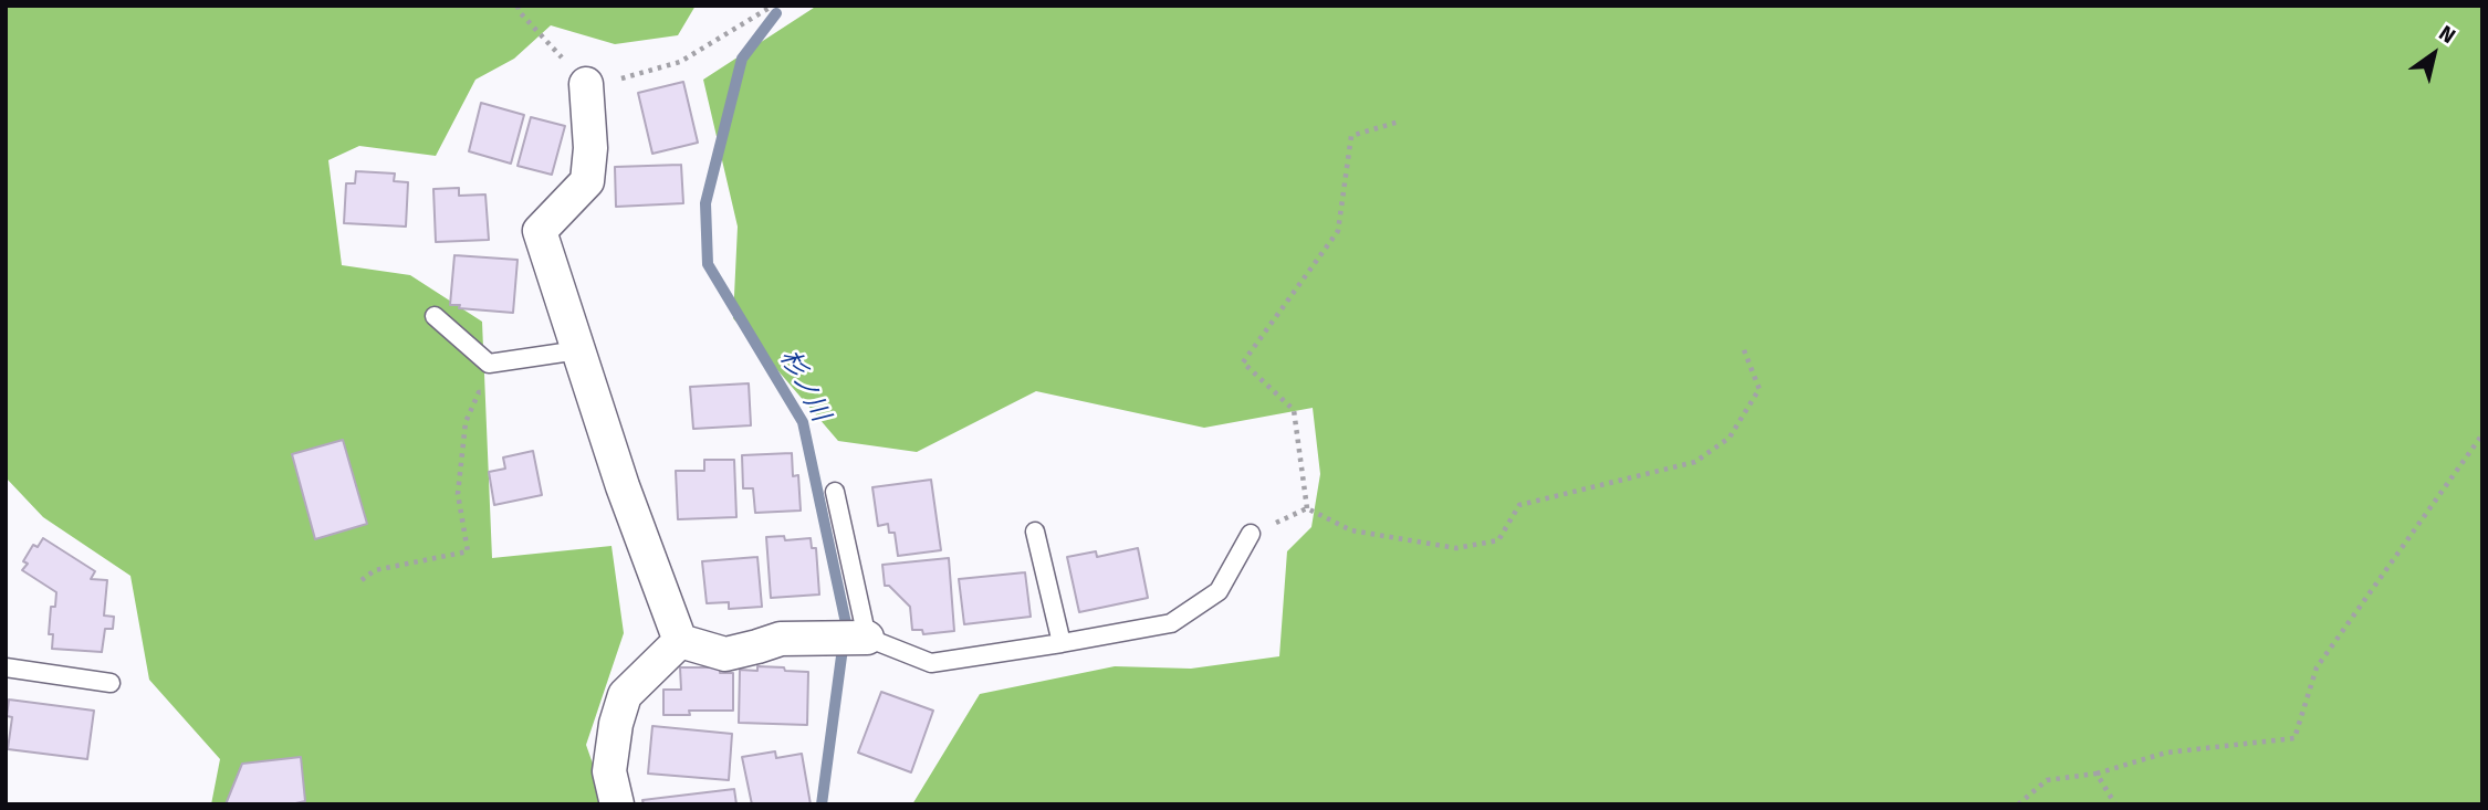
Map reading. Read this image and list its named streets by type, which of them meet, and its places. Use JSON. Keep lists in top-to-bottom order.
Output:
{
  "water": ["杉ノ川"],
  "north": "top right"
}
